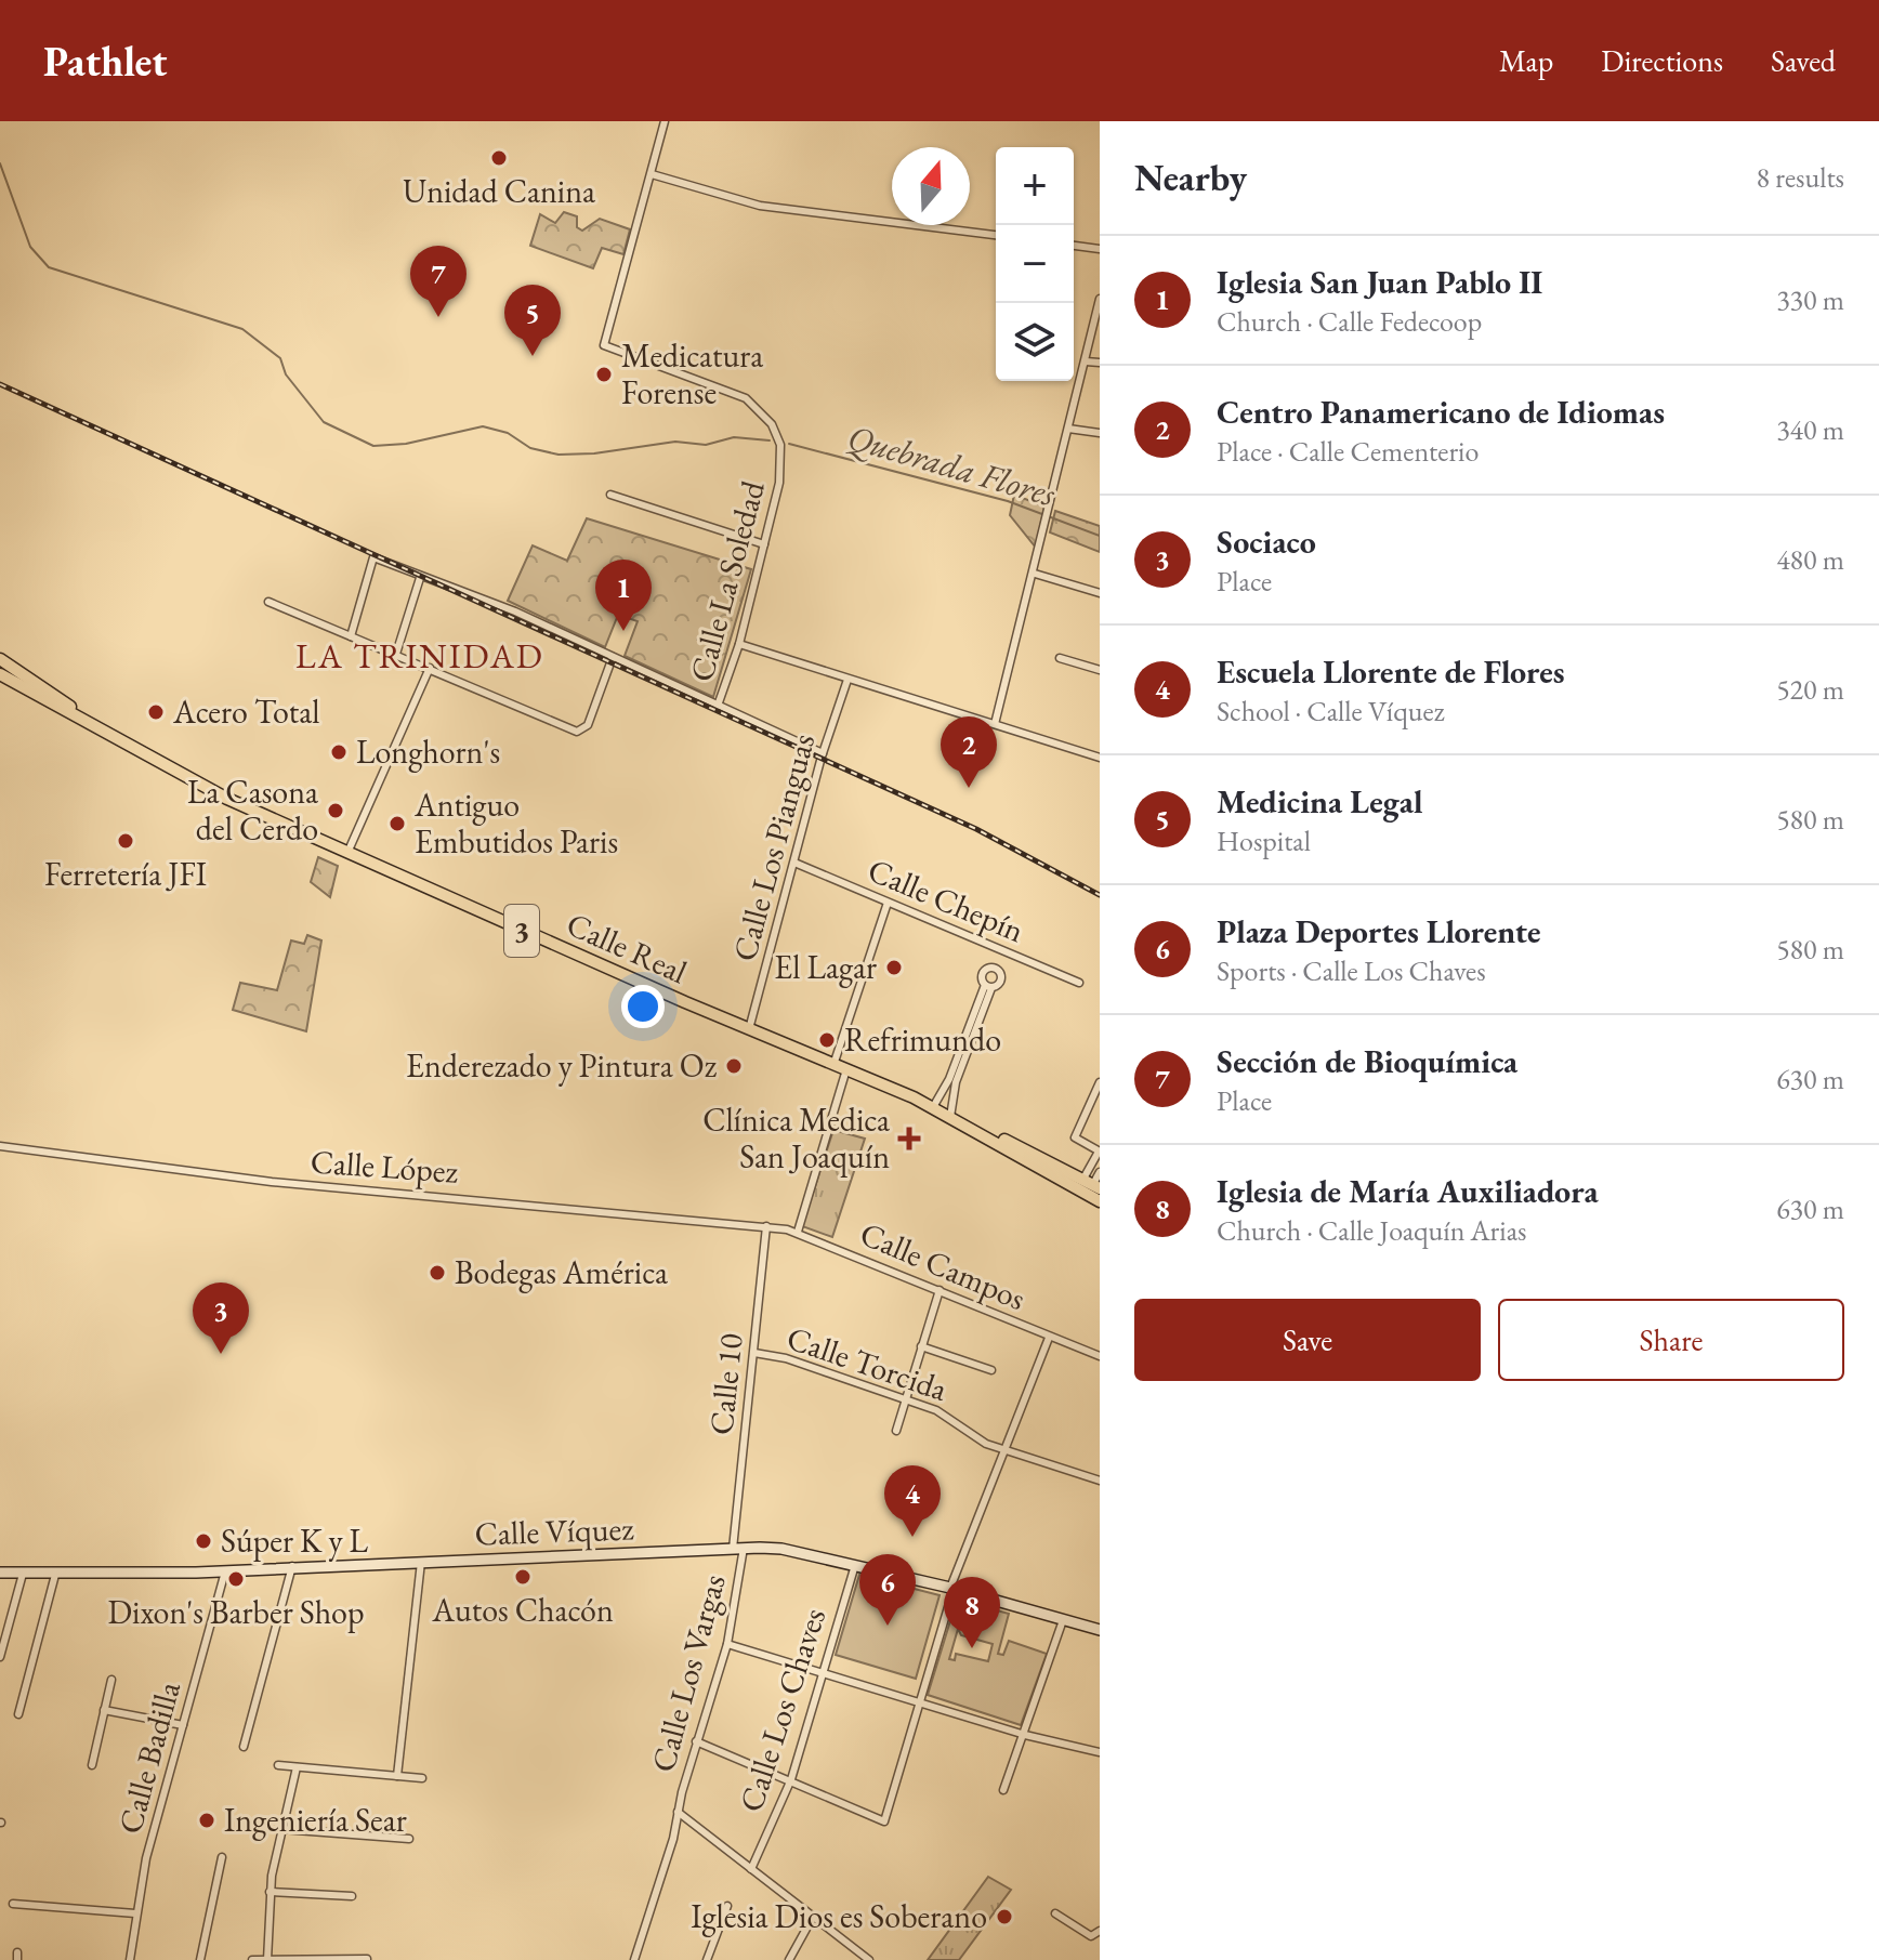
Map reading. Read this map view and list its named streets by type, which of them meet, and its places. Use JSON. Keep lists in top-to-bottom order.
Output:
{
  "streets": {
    "main road": ["3", "Calle Real", "Calle Víquez"],
    "street": [
      "Calle La Soledad",
      "Calle Los Pianguas",
      "Calle Chepín",
      "Calle López",
      "Calle Campos",
      "Calle Torcida",
      "Calle 10",
      "Calle Los Vargas",
      "Calle Los Chaves",
      "Calle Badilla"
    ]
  },
  "crossings": [
    ["Calle Los Pianguas", "Calle Chepín"],
    ["Calle Los Pianguas", "Calle Real"],
    ["Calle López", "Calle Campos"],
    ["Calle López", "Calle 10"],
    ["Calle Campos", "Calle 10"],
    ["Calle Torcida", "Calle 10"],
    ["Calle 10", "Calle Víquez"],
    ["Calle 10", "Calle Los Vargas"],
    ["Calle Víquez", "Calle Los Vargas"],
    ["Calle Víquez", "Calle Los Chaves"],
    ["Calle Víquez", "Calle Badilla"]
  ],
  "districts": ["LA TRINIDAD"],
  "water": ["Quebrada Flores"],
  "places": {
    "other": [
      "Unidad Canina",
      "Medicatura Forense",
      "Acero Total",
      "Longhorn's",
      "La Casona del Cerdo",
      "Antiguo Embutidos Paris",
      "Ferretería JFI",
      "El Lagar",
      "Refrimundo",
      "Enderezado y Pintura Oz",
      "Bodegas América",
      "Súper K y L",
      "Autos Chacón",
      "Dixon's Barber Shop",
      "Ingeniería Sear",
      "Iglesia Dios es Soberano"
    ],
    "health": ["Clínica Medica San Joaquín"]
  },
  "north": "top",
  "page": {
    "header": "Pathlet",
    "nav": ["Map", "Directions", "Saved"],
    "heading": ["Nearby", "8 results"],
    "map_buttons": ["+", "−"],
    "list": [
      {
        "mark": "1",
        "name": "Iglesia San Juan Pablo II",
        "note": "Church · Calle Fedecoop",
        "value": "330 m"
      },
      {
        "mark": "2",
        "name": "Centro Panamericano de Idiomas",
        "note": "Place · Calle Cementerio",
        "value": "340 m"
      },
      {
        "mark": "3",
        "name": "Sociaco",
        "note": "Place",
        "value": "480 m"
      },
      {
        "mark": "4",
        "name": "Escuela Llorente de Flores",
        "note": "School · Calle Víquez",
        "value": "520 m"
      },
      {
        "mark": "5",
        "name": "Medicina Legal",
        "note": "Hospital",
        "value": "580 m"
      },
      {
        "mark": "6",
        "name": "Plaza Deportes Llorente",
        "note": "Sports · Calle Los Chaves",
        "value": "580 m"
      },
      {
        "mark": "7",
        "name": "Sección de Bioquímica",
        "note": "Place",
        "value": "630 m"
      },
      {
        "mark": "8",
        "name": "Iglesia de María Auxiliadora",
        "note": "Church · Calle Joaquín Arias",
        "value": "630 m"
      }
    ],
    "pins": [
      "7",
      "5",
      "1",
      "2",
      "3",
      "4",
      "6",
      "8"
    ],
    "buttons": ["Save", "Share"]
  }
}
